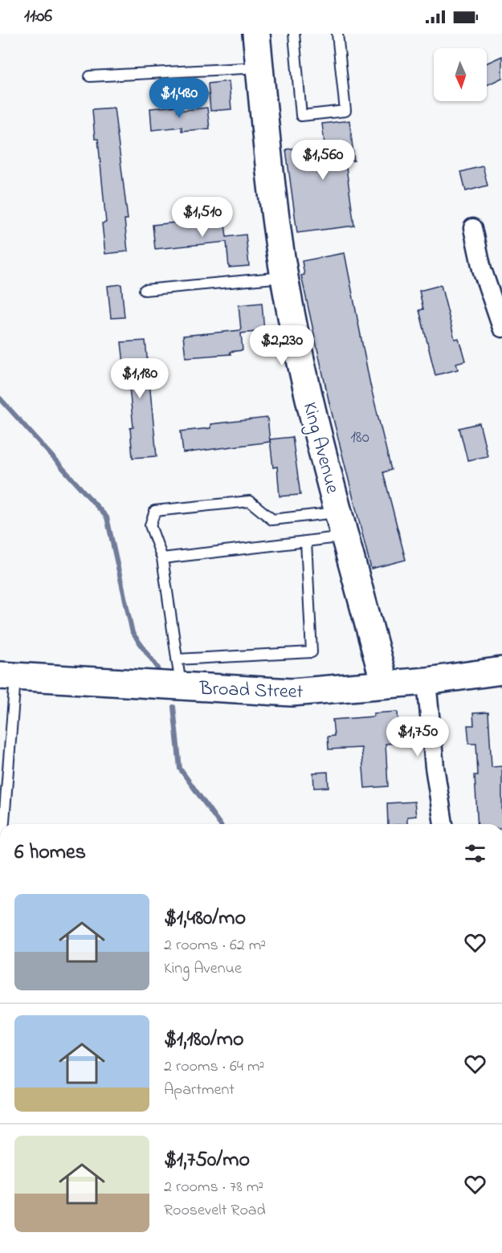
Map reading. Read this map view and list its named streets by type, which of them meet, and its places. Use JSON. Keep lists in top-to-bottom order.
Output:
{
  "streets": {
    "street": ["King Avenue", "Broad Street"]
  },
  "crossings": [
    ["King Avenue", "Broad Street"]
  ],
  "house_numbers": ["180"],
  "north": "bottom",
  "page": {
    "status": "11:06",
    "price": [
      "$1,480",
      "$1,560",
      "$1,510",
      "$2,230",
      "$1,180",
      "$1,750"
    ],
    "heading": "6 homes",
    "list": [
      {
        "name": "$1,480/mo",
        "note": "2 rooms · 62 m² · King Avenue"
      },
      {
        "name": "$1,180/mo",
        "note": "2 rooms · 64 m² · Apartment"
      },
      {
        "name": "$1,750/mo",
        "note": "2 rooms · 78 m² · Roosevelt Road"
      }
    ]
  }
}
